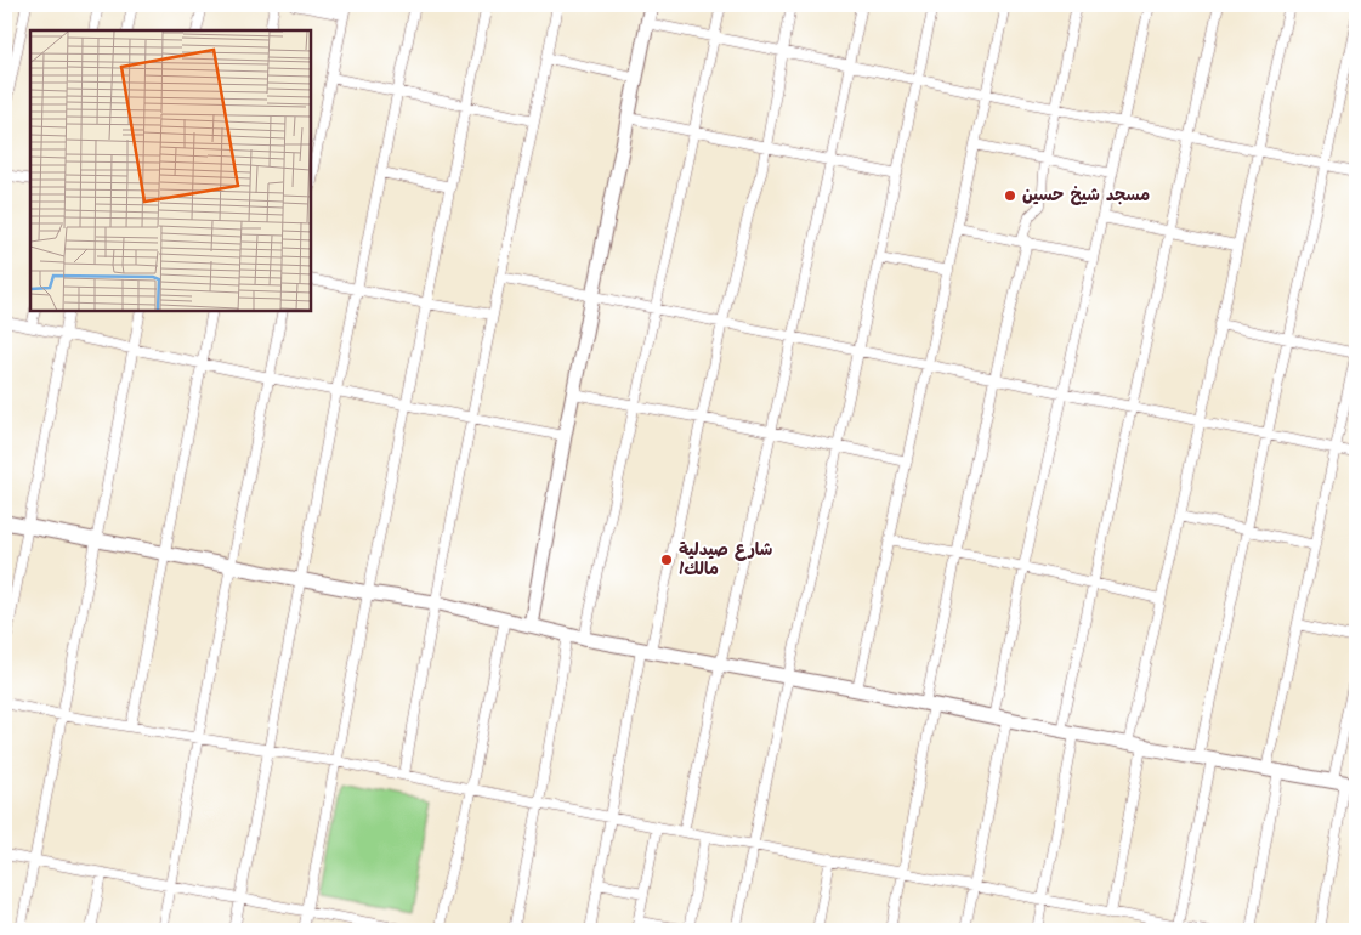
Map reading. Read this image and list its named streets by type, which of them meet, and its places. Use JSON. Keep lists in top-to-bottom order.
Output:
{
  "places": ["مسجد شيخ حسين", "شارع صيدلية مالك1"]
}
